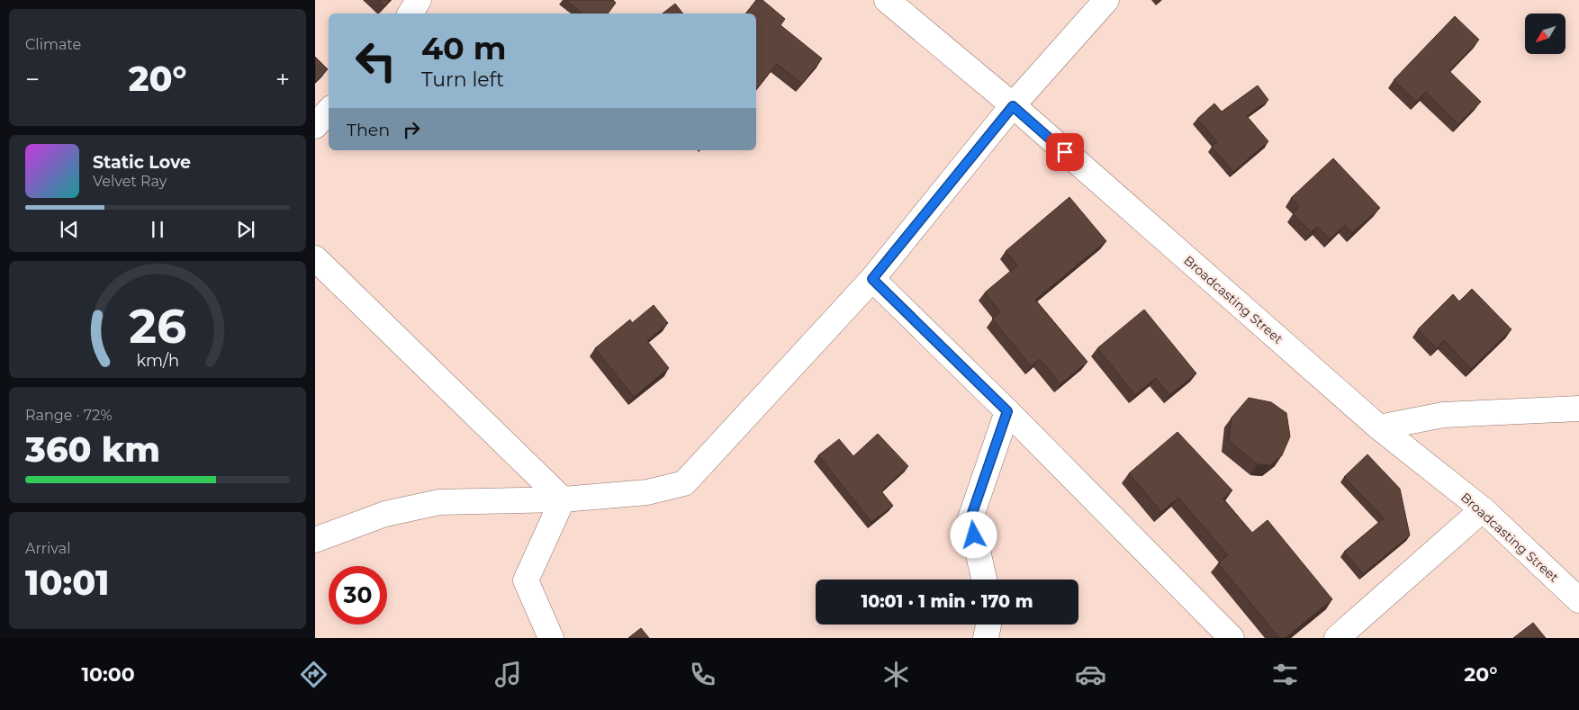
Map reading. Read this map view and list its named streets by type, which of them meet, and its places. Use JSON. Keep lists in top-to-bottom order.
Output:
{
  "streets": {
    "street": ["Broadcasting Street"]
  },
  "north": "bottom left",
  "page": {
    "tile": [
      "Climate",
      ["Range · 72%", "360 km"],
      ["Arrival", "10:01"]
    ],
    "turn": ["40 m", "Turn left"],
    "heat": ["−", "20°", "+"],
    "then": "Then",
    "song": ["Static Love", "Velvet Ray"],
    "limit": "30",
    "trip": "10:01 · 1 min · 170 m",
    "tabs": ["10:00", "20°"],
    "gauge": ["26", "km/h"]
  }
}
